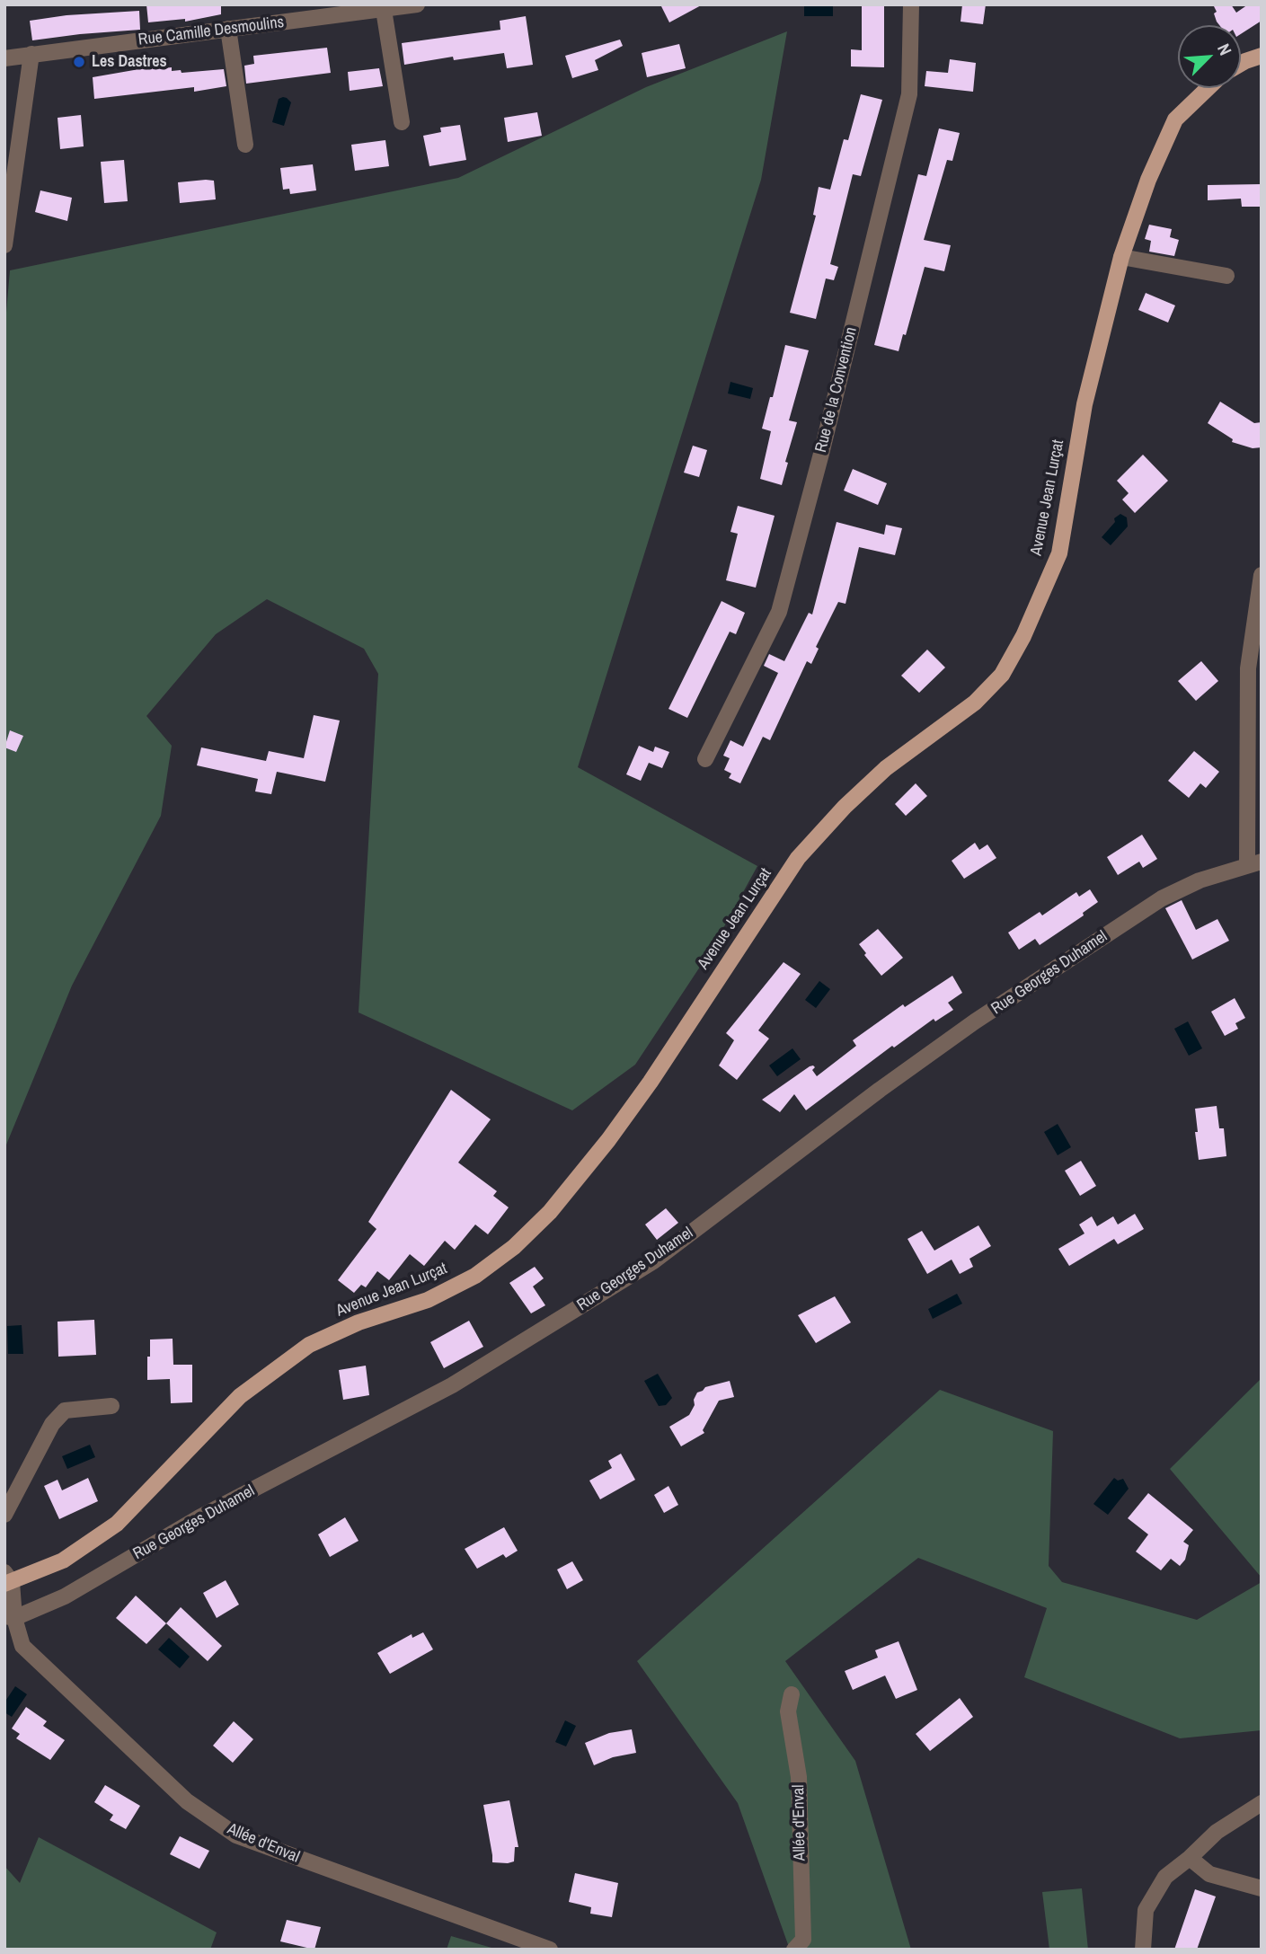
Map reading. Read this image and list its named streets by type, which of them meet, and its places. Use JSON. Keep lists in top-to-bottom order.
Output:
{
  "streets": {
    "main road": ["Avenue Jean Lurçat"],
    "street": [
      "Rue Camille Desmoulins",
      "Rue de la Convention",
      "Rue Georges Duhamel",
      "Allée d'Enval"
    ]
  },
  "crossings": [
    ["Rue Georges Duhamel", "Allée d'Enval"]
  ],
  "places": ["Les Dastres"],
  "north": "top right"
}
